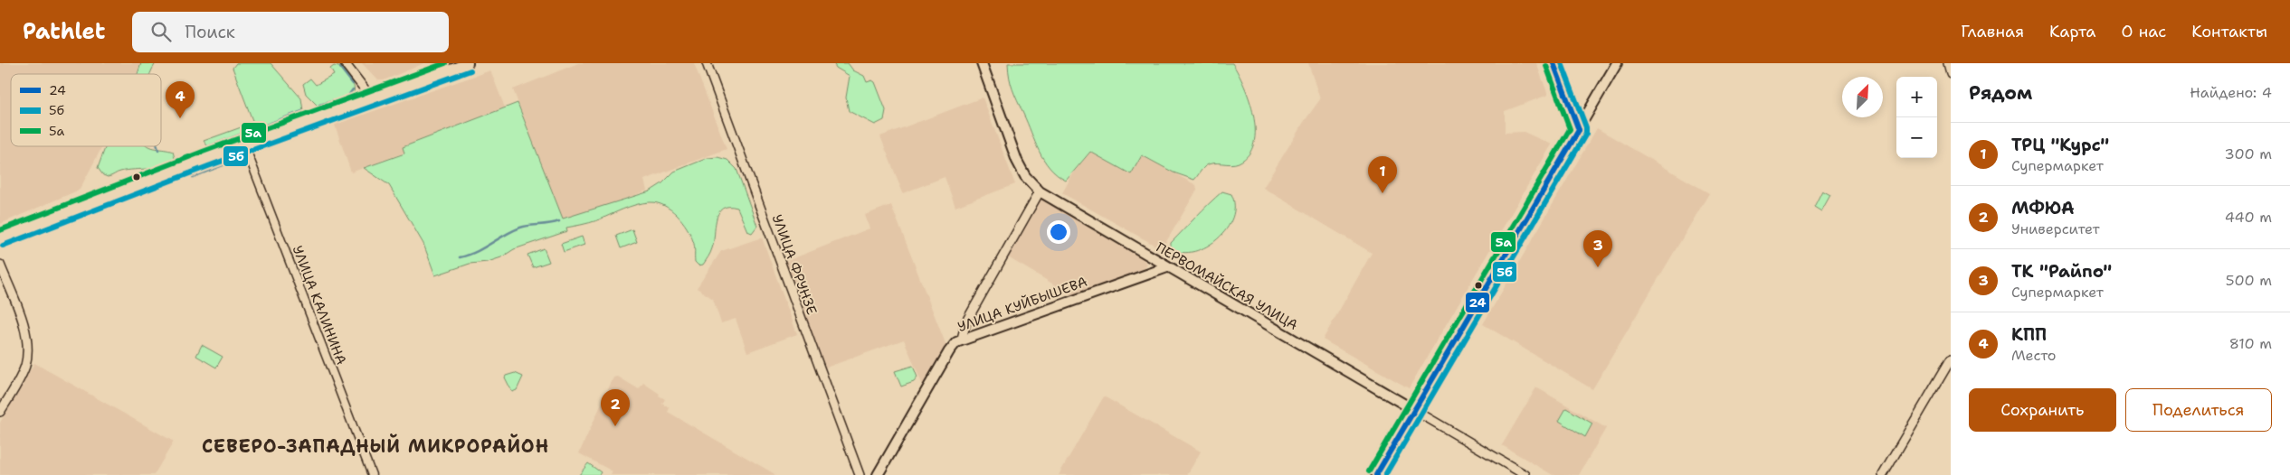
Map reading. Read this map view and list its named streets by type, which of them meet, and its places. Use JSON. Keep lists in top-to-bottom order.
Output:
{
  "streets": {
    "main road": ["ПЕРВОМАЙСКАЯ УЛИЦА", "УЛИЦА КУЙБЫШЕВА"],
    "street": ["УЛИЦА ФРУНЗЕ", "УЛИЦА КАЛИНИНА"]
  },
  "crossings": [
    ["ПЕРВОМАЙСКАЯ УЛИЦА", "УЛИЦА КУЙБЫШЕВА"]
  ],
  "districts": ["СЕВЕРО-ЗАПАДНЫЙ МИКРОРАЙОН"],
  "lines": ["transit line 24", "transit line 5б", "transit line 5а"],
  "legend": ["24", "5б", "5а"],
  "north": "top right",
  "page": {
    "header": "Pathlet",
    "search": "Поиск",
    "nav": [
      "Главная",
      "Карта",
      "О нас",
      "Контакты"
    ],
    "heading": ["Рядом", "Найдено: 4"],
    "map_buttons": ["+", "−"],
    "pins": [
      "4",
      "1",
      "3",
      "2"
    ],
    "list": [
      {
        "mark": "1",
        "name": "ТРЦ \"Курс\"",
        "note": "Супермаркет",
        "value": "300 m"
      },
      {
        "mark": "2",
        "name": "МФЮА",
        "note": "Университет",
        "value": "440 m"
      },
      {
        "mark": "3",
        "name": "ТК \"Райпо\"",
        "note": "Супермаркет",
        "value": "500 m"
      },
      {
        "mark": "4",
        "name": "КПП",
        "note": "Место",
        "value": "810 m"
      }
    ],
    "buttons": ["Сохранить", "Поделиться"]
  }
}
